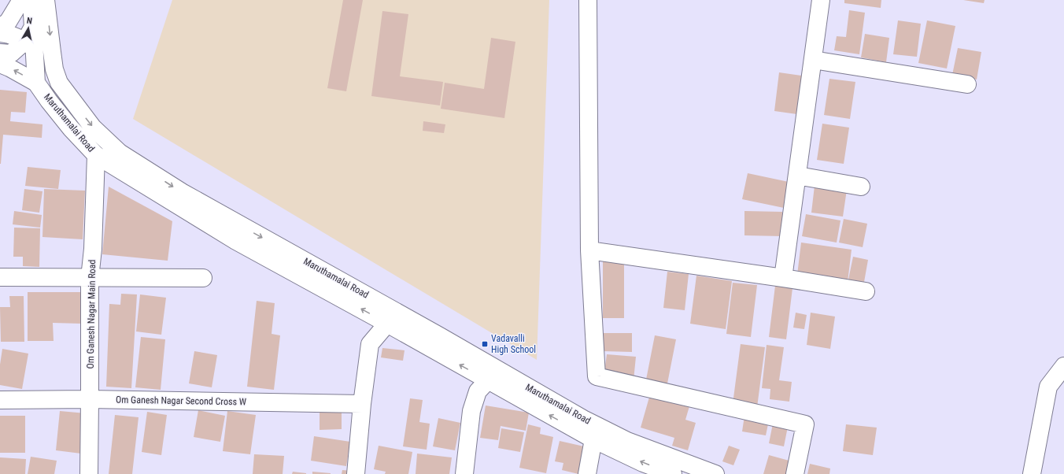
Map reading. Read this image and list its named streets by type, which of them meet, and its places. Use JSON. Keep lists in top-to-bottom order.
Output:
{
  "streets": {
    "street": ["Maruthamalai Road", "Om Ganesh Nagar Main Road", "Om Ganesh Nagar Second Cross W"]
  },
  "crossings": [
    ["Maruthamalai Road", "Om Ganesh Nagar Main Road"],
    ["Om Ganesh Nagar Main Road", "Om Ganesh Nagar Second Cross W"]
  ],
  "places": {
    "transit": ["Vadavalli High School"]
  },
  "north": "top"
}
